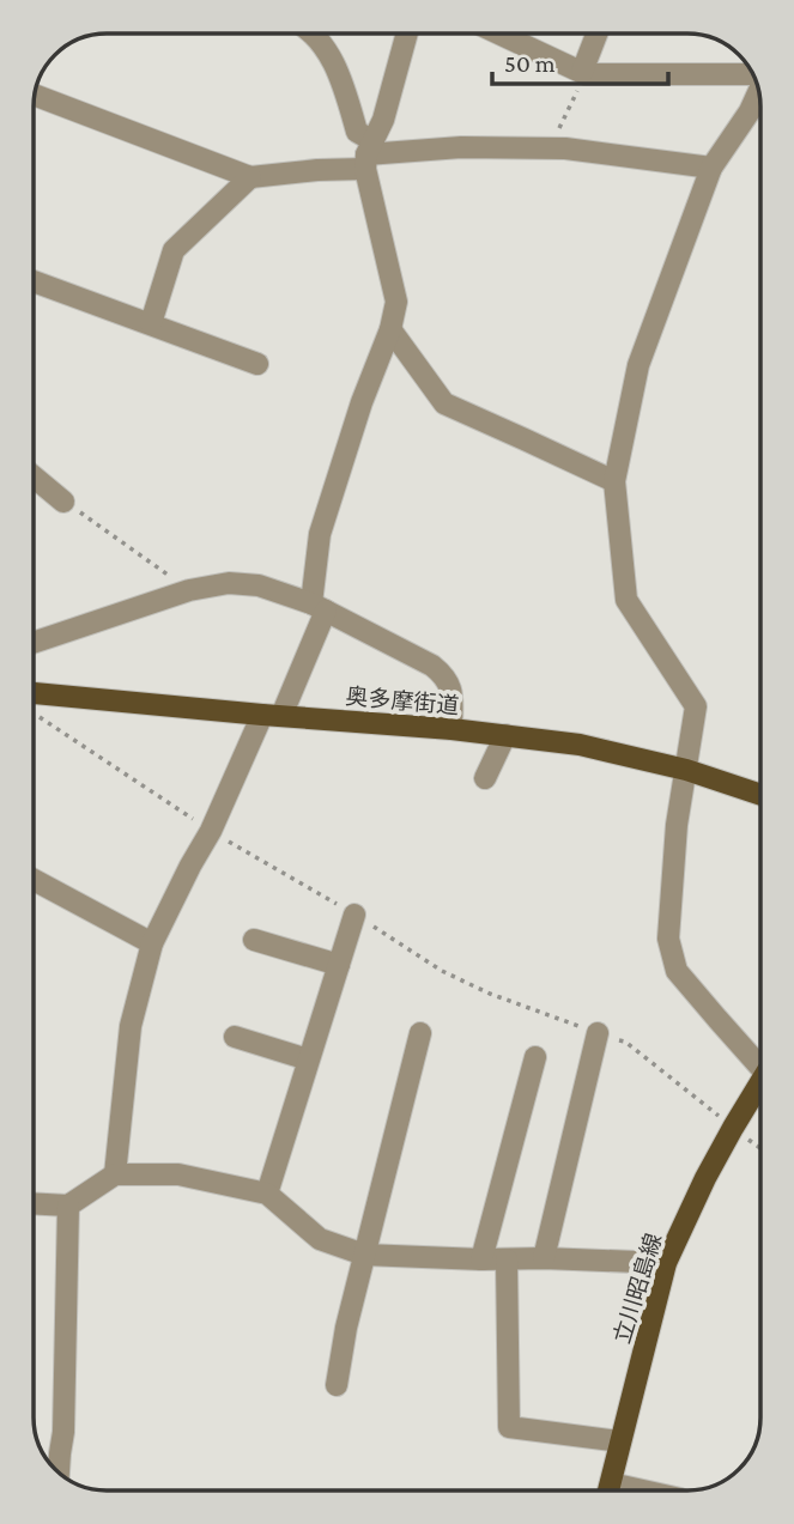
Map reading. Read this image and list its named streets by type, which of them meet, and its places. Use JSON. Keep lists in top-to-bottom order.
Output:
{
  "streets": {
    "main road": ["奥多摩街道", "立川昭島線"]
  },
  "scale_bar": "50 m"
}
